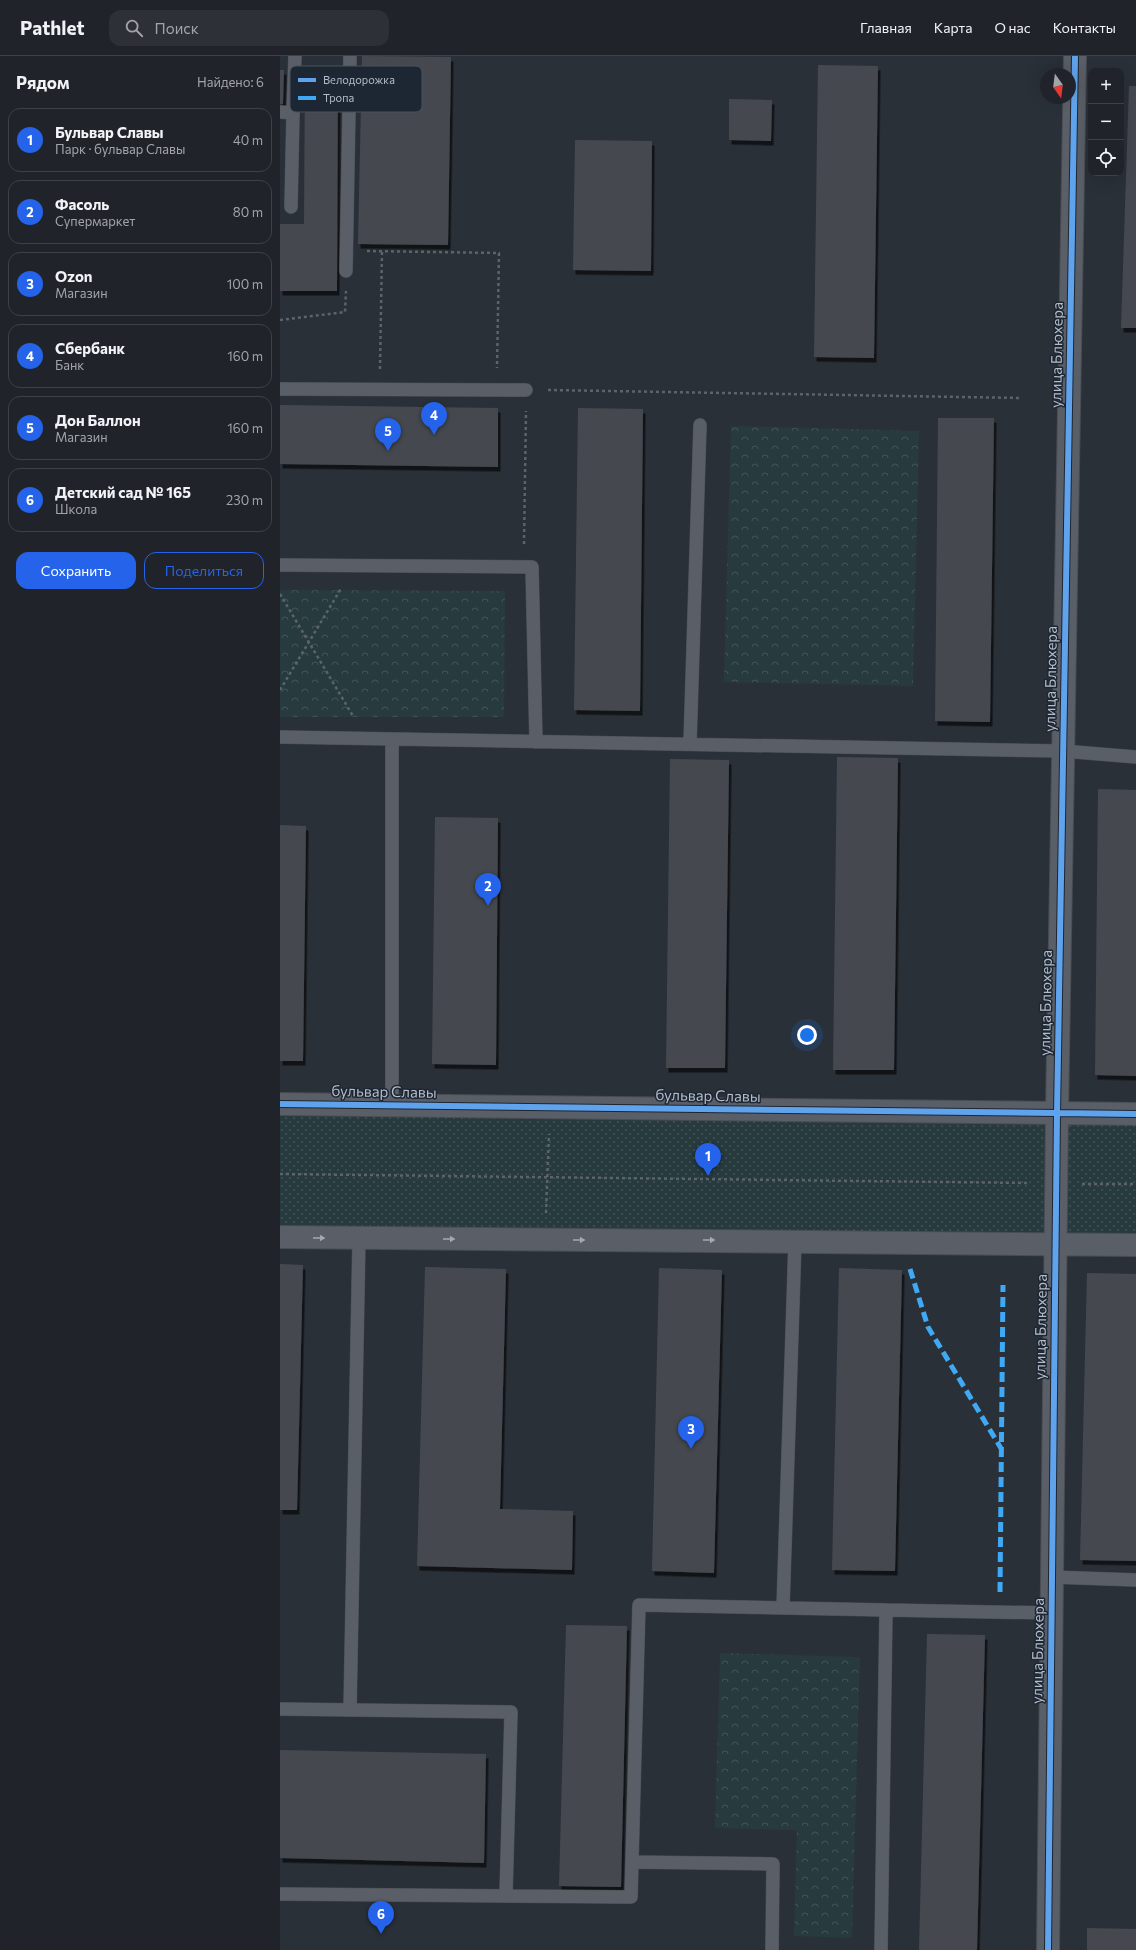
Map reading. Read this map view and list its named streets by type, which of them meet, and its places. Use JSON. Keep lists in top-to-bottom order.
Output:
{
  "streets": {
    "street": ["улица Блюхера", "бульвар Славы"]
  },
  "crossings": [
    ["улица Блюхера", "бульвар Славы"]
  ],
  "legend": ["Велодорожка", "Тропа"],
  "north": "bottom",
  "page": {
    "header": "Pathlet",
    "search": "Поиск",
    "nav": [
      "Главная",
      "Карта",
      "О нас",
      "Контакты"
    ],
    "heading": ["Рядом", "Найдено: 6"],
    "map_buttons": ["+", "−"],
    "list": [
      {
        "mark": "1",
        "name": "Бульвар Славы",
        "note": "Парк · бульвар Славы",
        "value": "40 m"
      },
      {
        "mark": "2",
        "name": "Фасоль",
        "note": "Супермаркет",
        "value": "80 m"
      },
      {
        "mark": "3",
        "name": "Ozon",
        "note": "Магазин",
        "value": "100 m"
      },
      {
        "mark": "4",
        "name": "Сбербанк",
        "note": "Банк",
        "value": "160 m"
      },
      {
        "mark": "5",
        "name": "Дон Баллон",
        "note": "Магазин",
        "value": "160 m"
      },
      {
        "mark": "6",
        "name": "Детский сад № 165",
        "note": "Школа",
        "value": "230 m"
      }
    ],
    "pins": [
      "4",
      "5",
      "2",
      "1",
      "3",
      "6"
    ],
    "buttons": ["Сохранить", "Поделиться"]
  }
}
